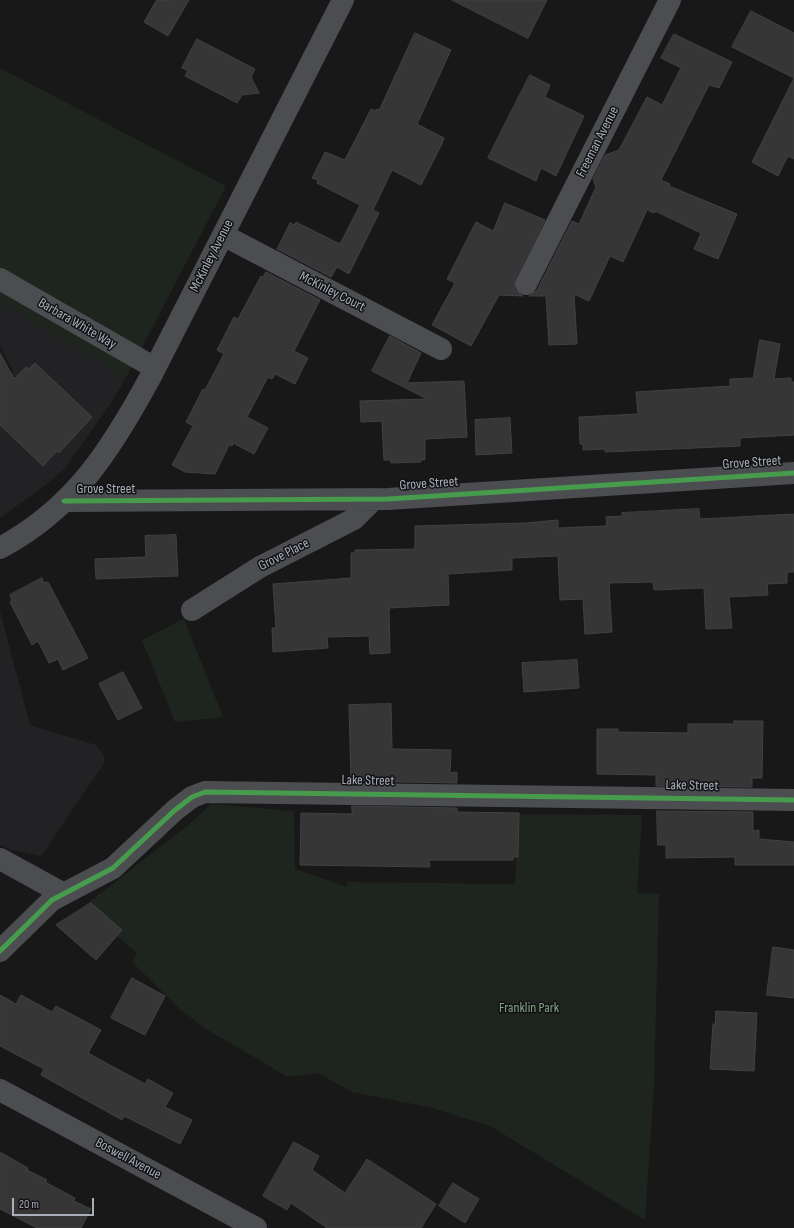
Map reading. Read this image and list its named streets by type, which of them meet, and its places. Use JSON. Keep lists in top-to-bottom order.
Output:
{
  "streets": {
    "street": [
      "Freeman Avenue",
      "McKinley Avenue",
      "McKinley Court",
      "Barbara White Way",
      "Grove Street",
      "Grove Place",
      "Lake Street",
      "Boswell Avenue"
    ]
  },
  "crossings": [
    ["McKinley Avenue", "McKinley Court"],
    ["McKinley Avenue", "Barbara White Way"],
    ["McKinley Avenue", "Grove Street"],
    ["Grove Street", "Grove Place"]
  ],
  "parks": ["Franklin Park"],
  "scale_bar": "20 m"
}
